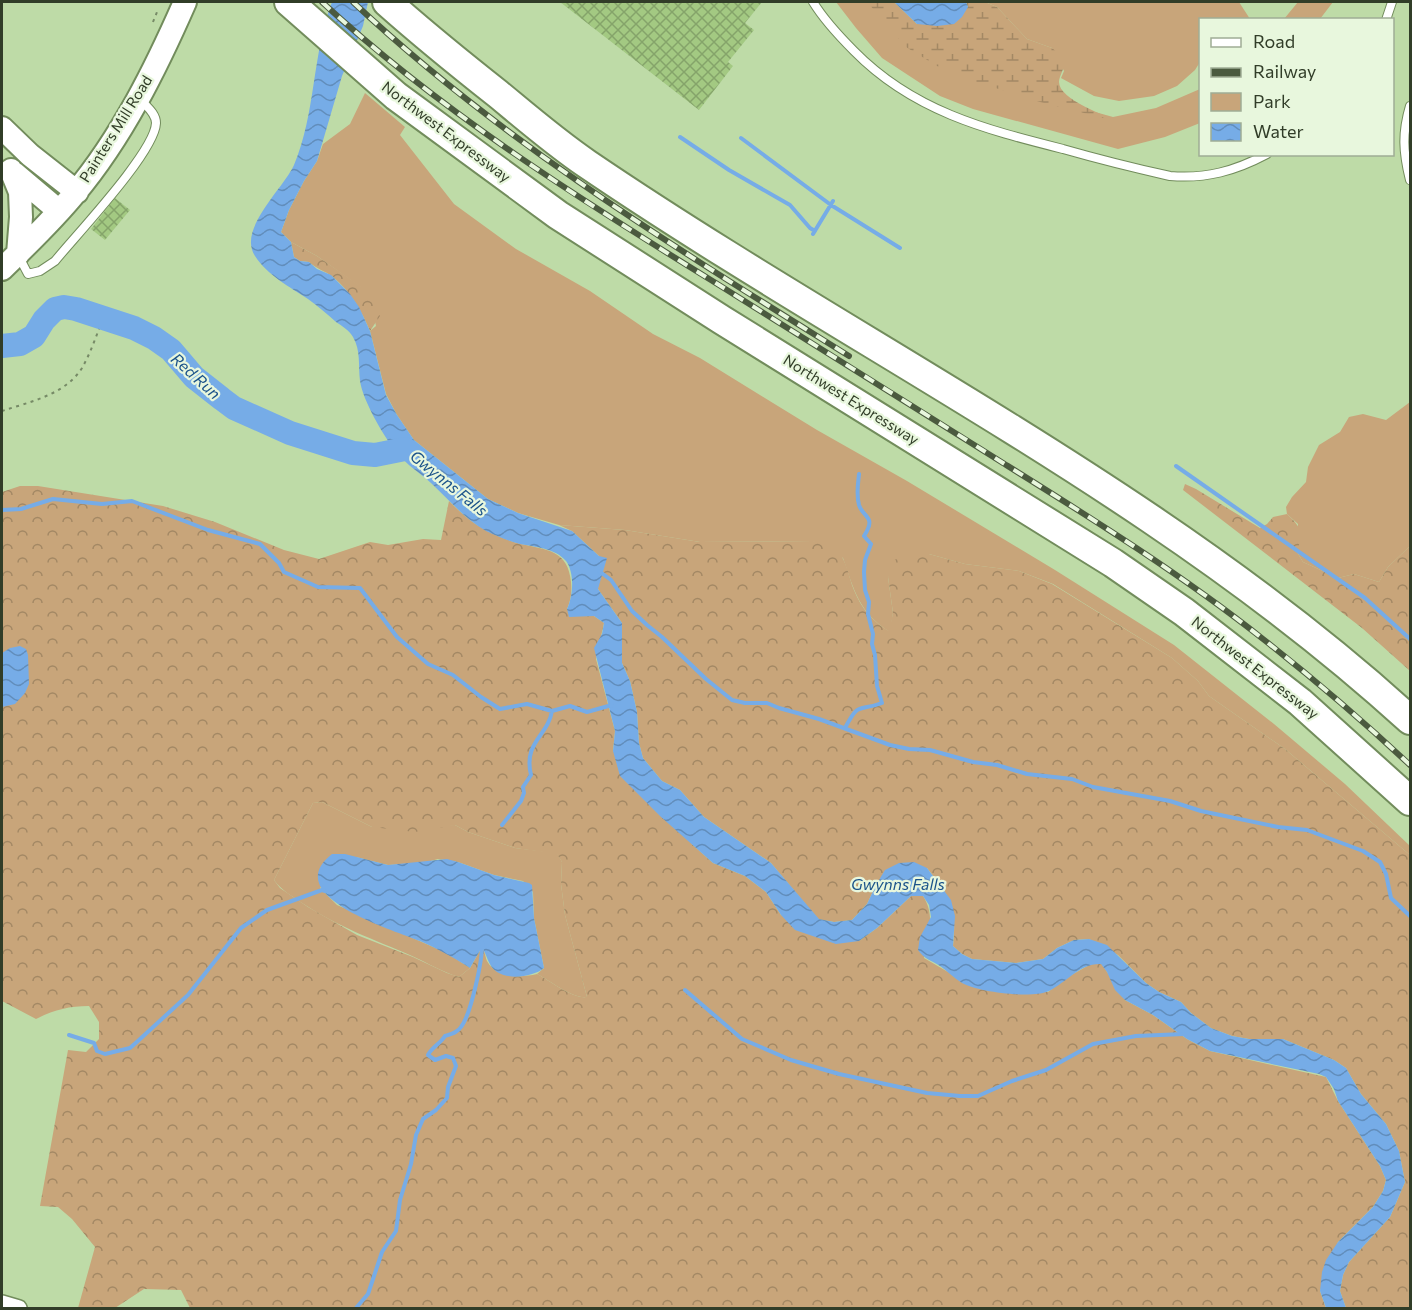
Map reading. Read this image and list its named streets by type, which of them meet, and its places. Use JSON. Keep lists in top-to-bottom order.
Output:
{
  "streets": {
    "highway": ["Northwest Expressway"],
    "main road": ["Painters Mill Road"]
  },
  "water": ["Red Run", "Gwynns Falls"],
  "legend": [
    "Road",
    "Railway",
    "Park",
    "Water"
  ]
}
